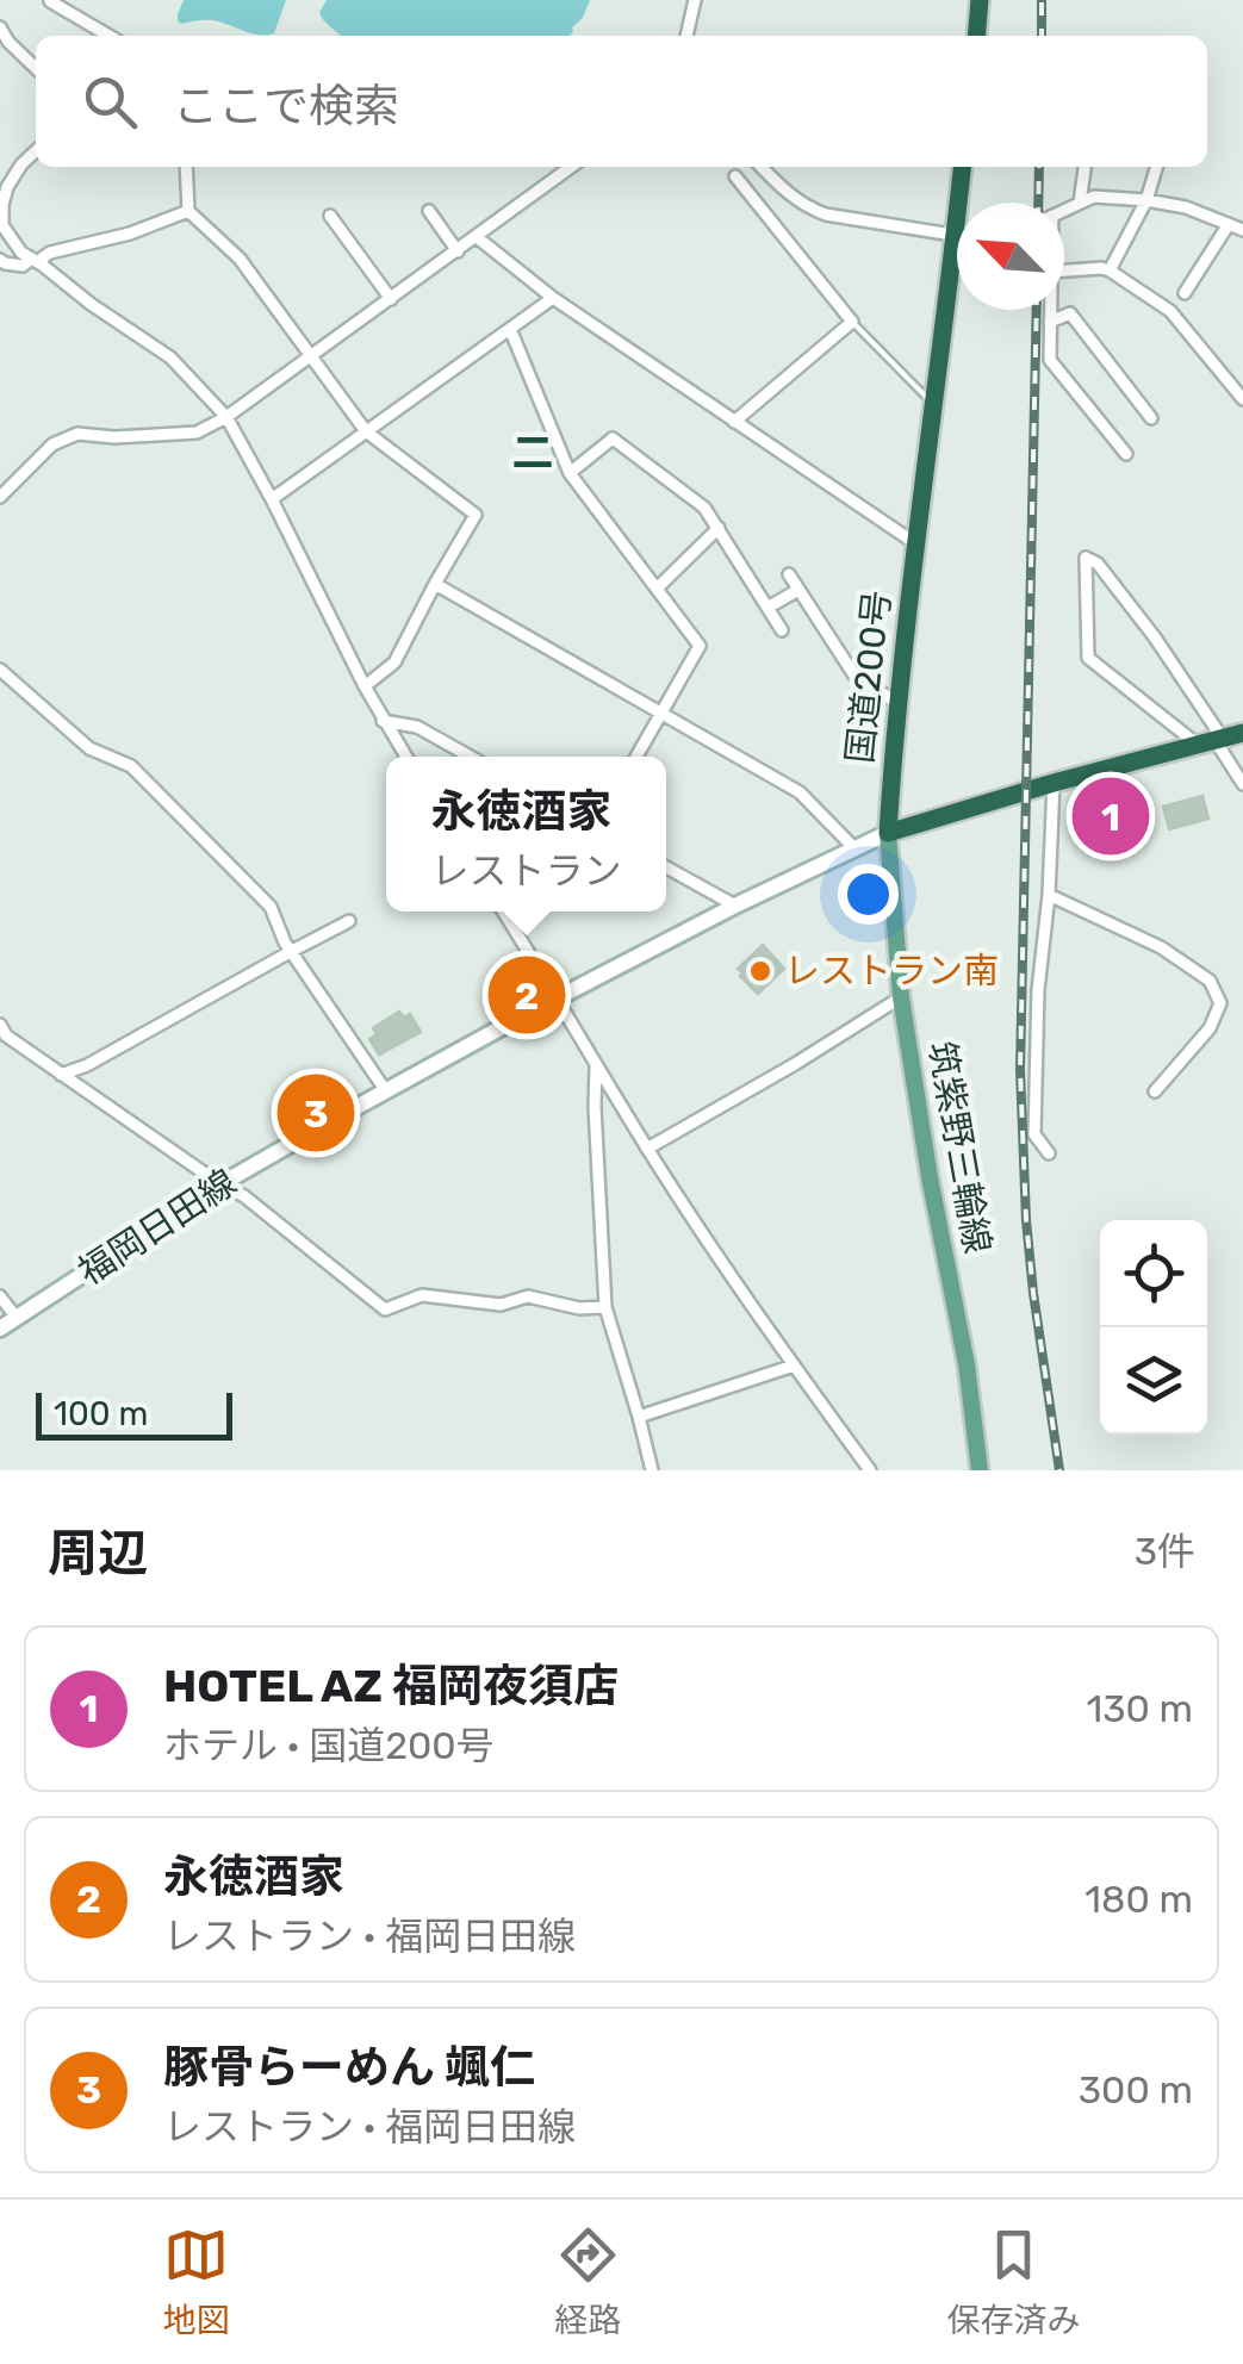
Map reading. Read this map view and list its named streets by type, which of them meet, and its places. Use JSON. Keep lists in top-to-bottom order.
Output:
{
  "streets": {
    "highway": ["国道200号"],
    "main road": ["筑紫野三輪線", "福岡日田線"]
  },
  "crossings": [
    ["国道200号", "筑紫野三輪線"],
    ["国道200号", "福岡日田線"],
    ["筑紫野三輪線", "福岡日田線"]
  ],
  "districts": ["二"],
  "places": ["レストラン南"],
  "scale_bar": "100 m",
  "north": "top left",
  "page": {
    "search": "ここで検索",
    "popup": ["永徳酒家", "レストラン"],
    "pins": ["1", "2", "3"],
    "scale": "100 m",
    "heading": ["周辺", "3件"],
    "list": [
      {
        "mark": "1",
        "name": "HOTEL AZ 福岡夜須店",
        "note": "ホテル · 国道200号",
        "value": "130 m"
      },
      {
        "mark": "2",
        "name": "永徳酒家",
        "note": "レストラン · 福岡日田線",
        "value": "180 m"
      },
      {
        "mark": "3",
        "name": "豚骨らーめん 颯仁",
        "note": "レストラン · 福岡日田線",
        "value": "300 m"
      }
    ],
    "nav": ["地図", "経路", "保存済み"]
  }
}
